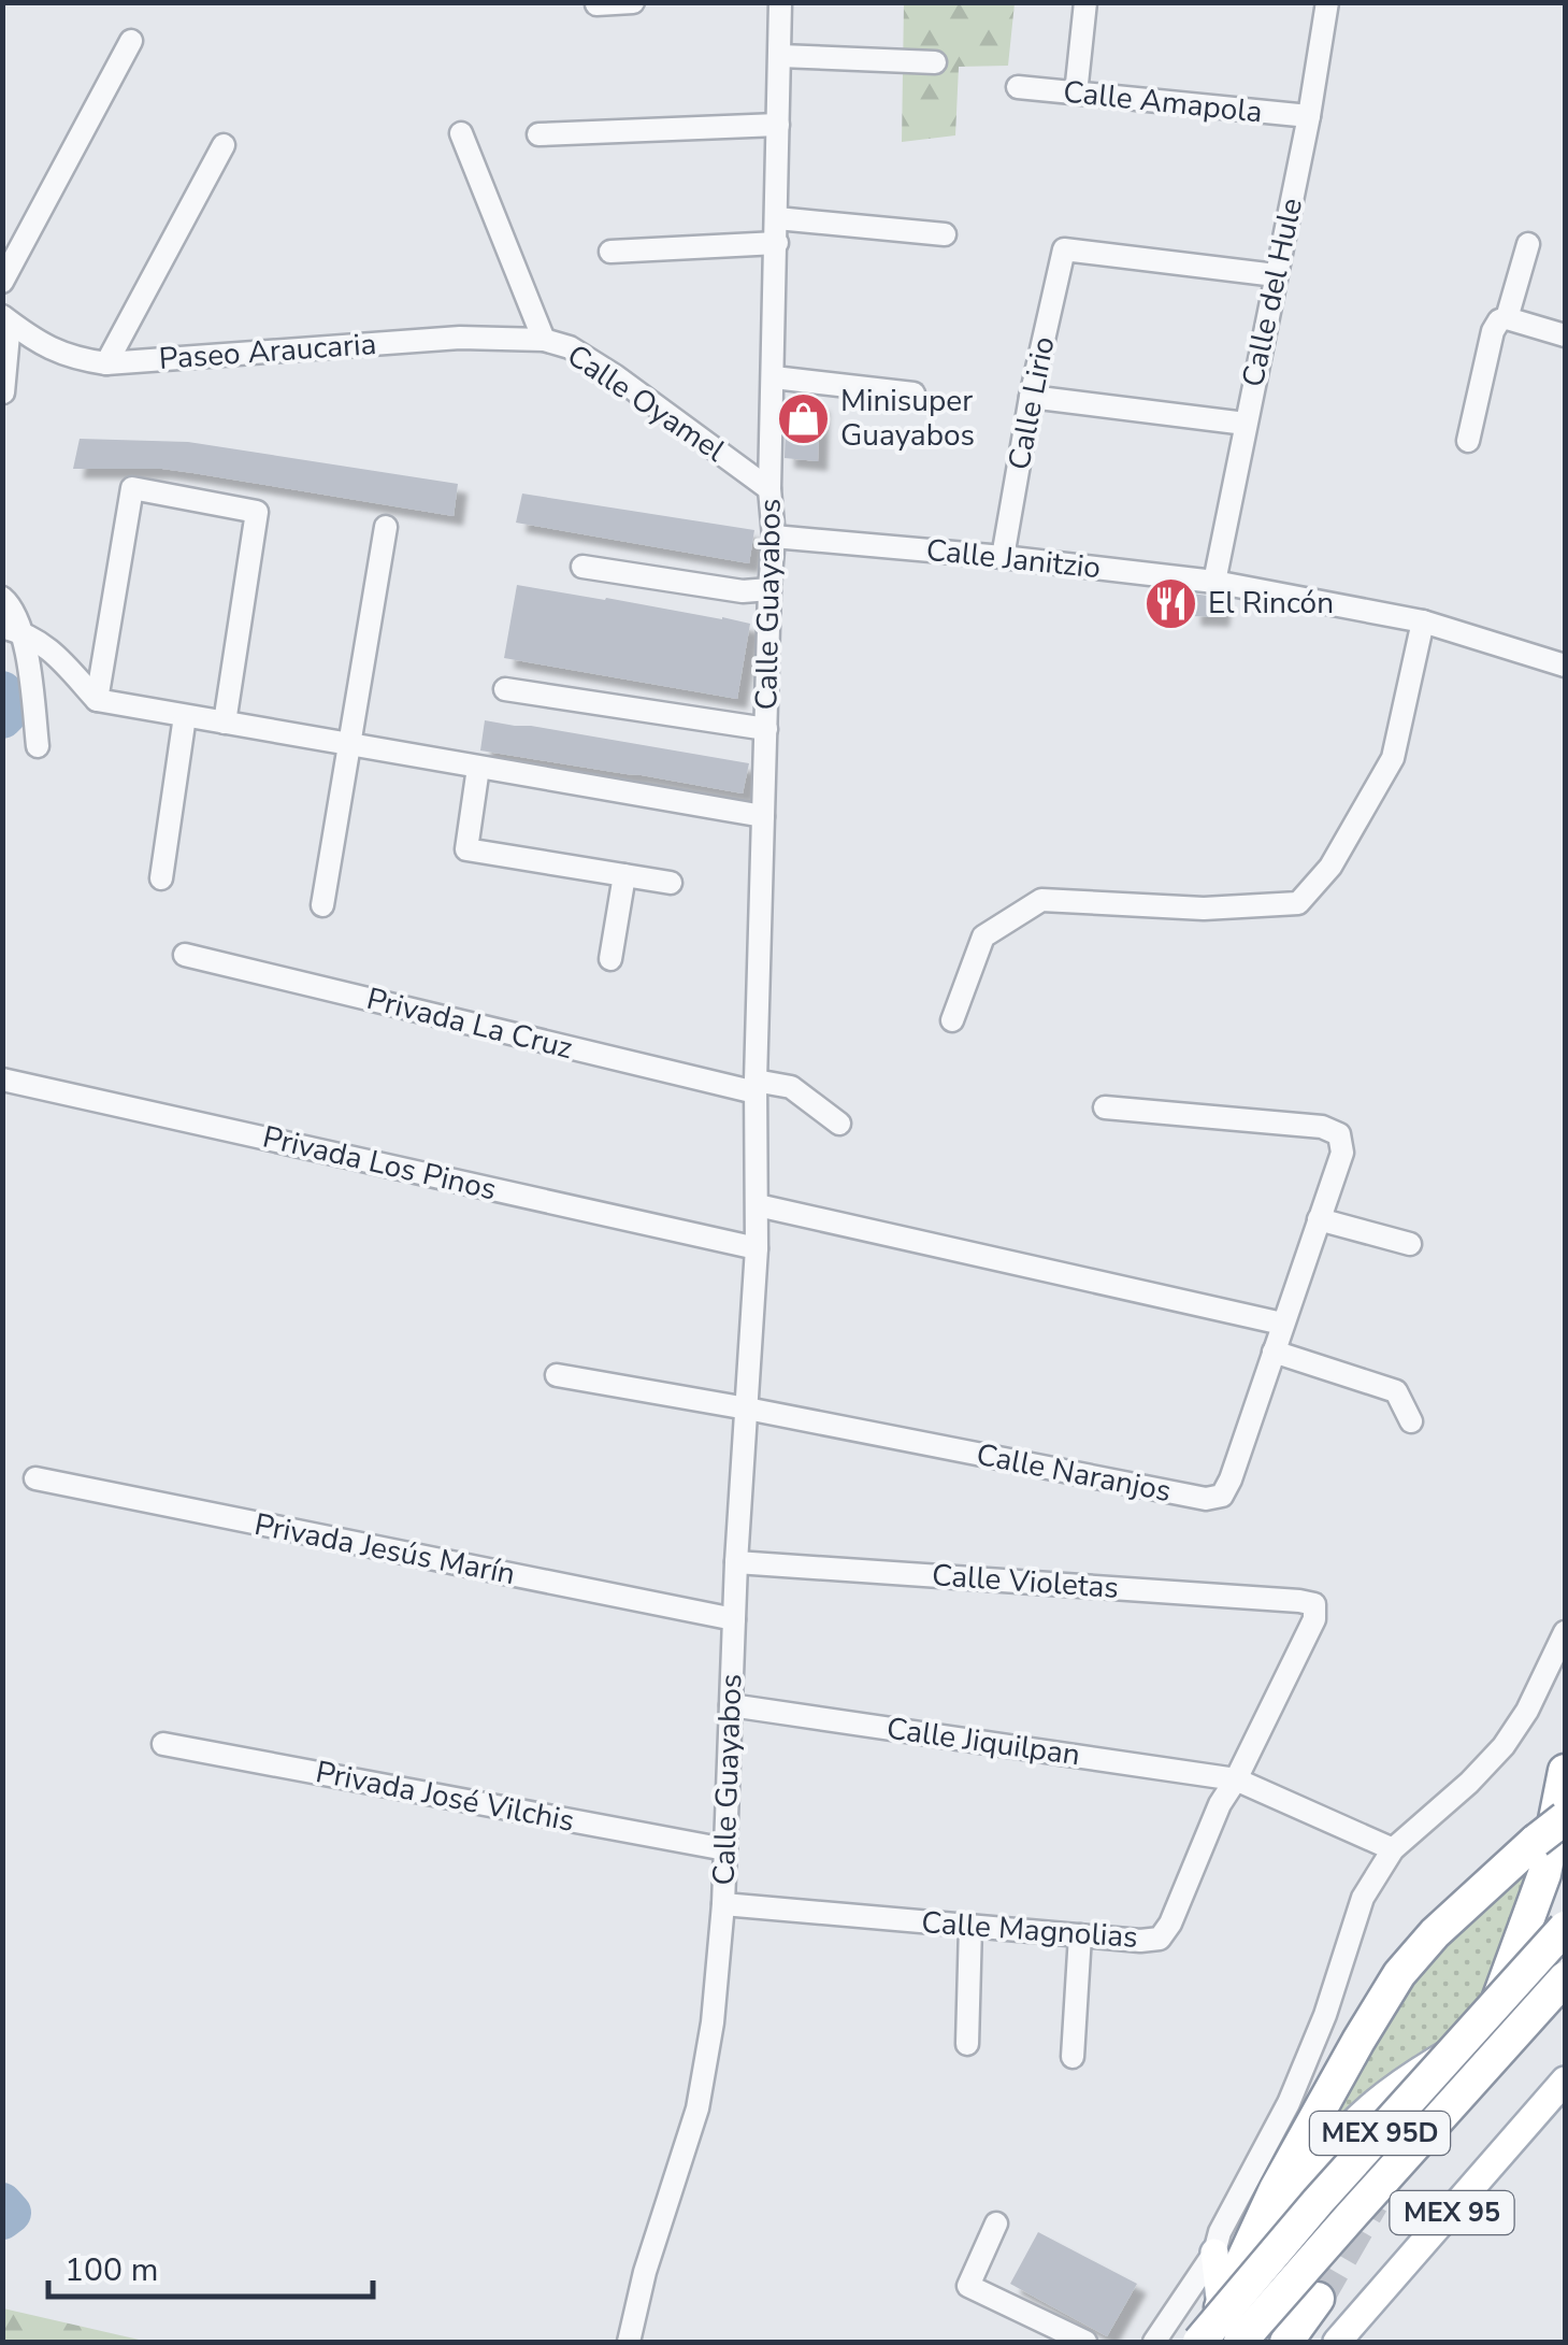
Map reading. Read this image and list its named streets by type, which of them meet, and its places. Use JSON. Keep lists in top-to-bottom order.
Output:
{
  "streets": {
    "highway": ["MEX 95D"],
    "main road": ["MEX 95"],
    "street": [
      "Calle Amapola",
      "Calle del Hule",
      "Paseo Araucaria",
      "Calle Oyamel",
      "Calle Lirio",
      "Calle Janitzio",
      "Calle Guayabos",
      "Privada La Cruz",
      "Privada Los Pinos",
      "Calle Naranjos",
      "Privada Jesús Marín",
      "Calle Violetas",
      "Calle Jiquilpan",
      "Privada José Vilchis",
      "Calle Magnolias"
    ]
  },
  "crossings": [
    ["Calle Amapola", "Calle del Hule"],
    ["Calle del Hule", "Calle Lirio"],
    ["Calle del Hule", "Calle Janitzio"],
    ["Paseo Araucaria", "Calle Oyamel"],
    ["Calle Oyamel", "Calle Guayabos"],
    ["Calle Lirio", "Calle Janitzio"],
    ["Calle Janitzio", "Calle Guayabos"],
    ["Calle Guayabos", "Privada La Cruz"],
    ["Calle Guayabos", "Privada Los Pinos"],
    ["Calle Guayabos", "Calle Naranjos"],
    ["Calle Guayabos", "Privada Jesús Marín"],
    ["Calle Guayabos", "Calle Violetas"],
    ["Calle Guayabos", "Calle Jiquilpan"],
    ["Calle Guayabos", "Privada José Vilchis"],
    ["Calle Guayabos", "Calle Magnolias"],
    ["Calle Violetas", "Calle Jiquilpan"],
    ["Calle Violetas", "Calle Magnolias"],
    ["Calle Jiquilpan", "Calle Magnolias"]
  ],
  "places": {
    "shop": ["Minisuper Guayabos"],
    "restaurant": ["El Rincón"]
  },
  "scale_bar": "100 m"
}
